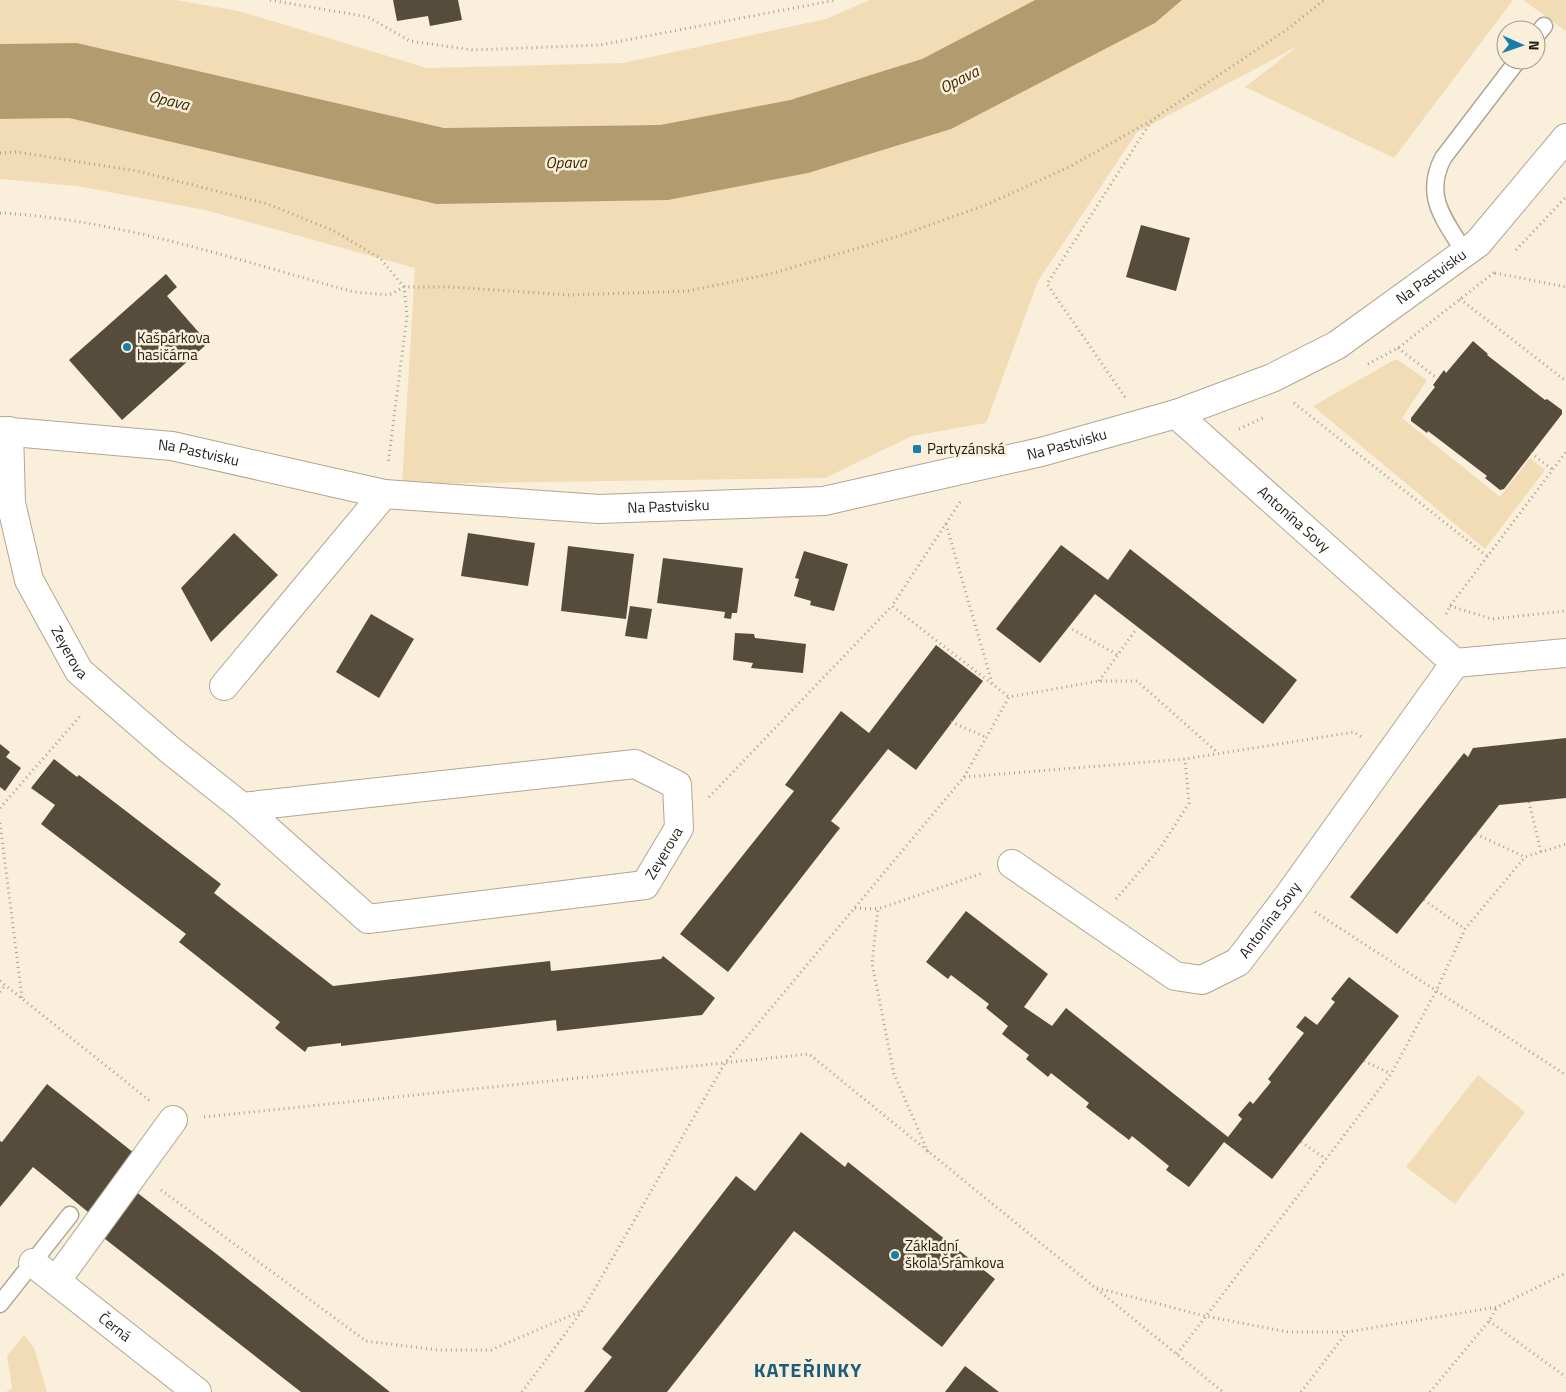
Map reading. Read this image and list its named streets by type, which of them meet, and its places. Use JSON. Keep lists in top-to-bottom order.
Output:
{
  "streets": {
    "street": [
      "Na Pastvisku",
      "Antonína Sovy",
      "Zeyerova",
      "Černá"
    ]
  },
  "crossings": [
    ["Na Pastvisku", "Antonína Sovy"],
    ["Na Pastvisku", "Zeyerova"]
  ],
  "districts": ["KATEŘINKY"],
  "water": ["Opava"],
  "places": {
    "other": ["Kašpárkova hasičárna", "Základní škola Šrámkova"],
    "transit": ["Partyzánská"]
  },
  "north": "right"
}
